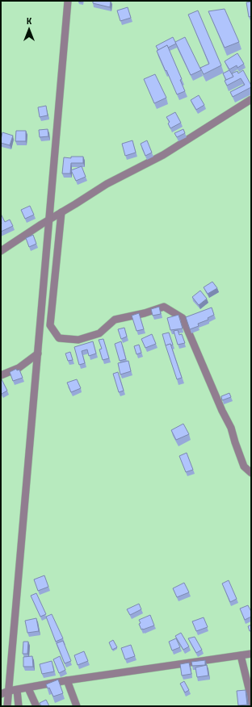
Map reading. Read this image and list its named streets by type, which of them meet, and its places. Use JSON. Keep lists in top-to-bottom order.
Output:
{
  "north": "top"
}
